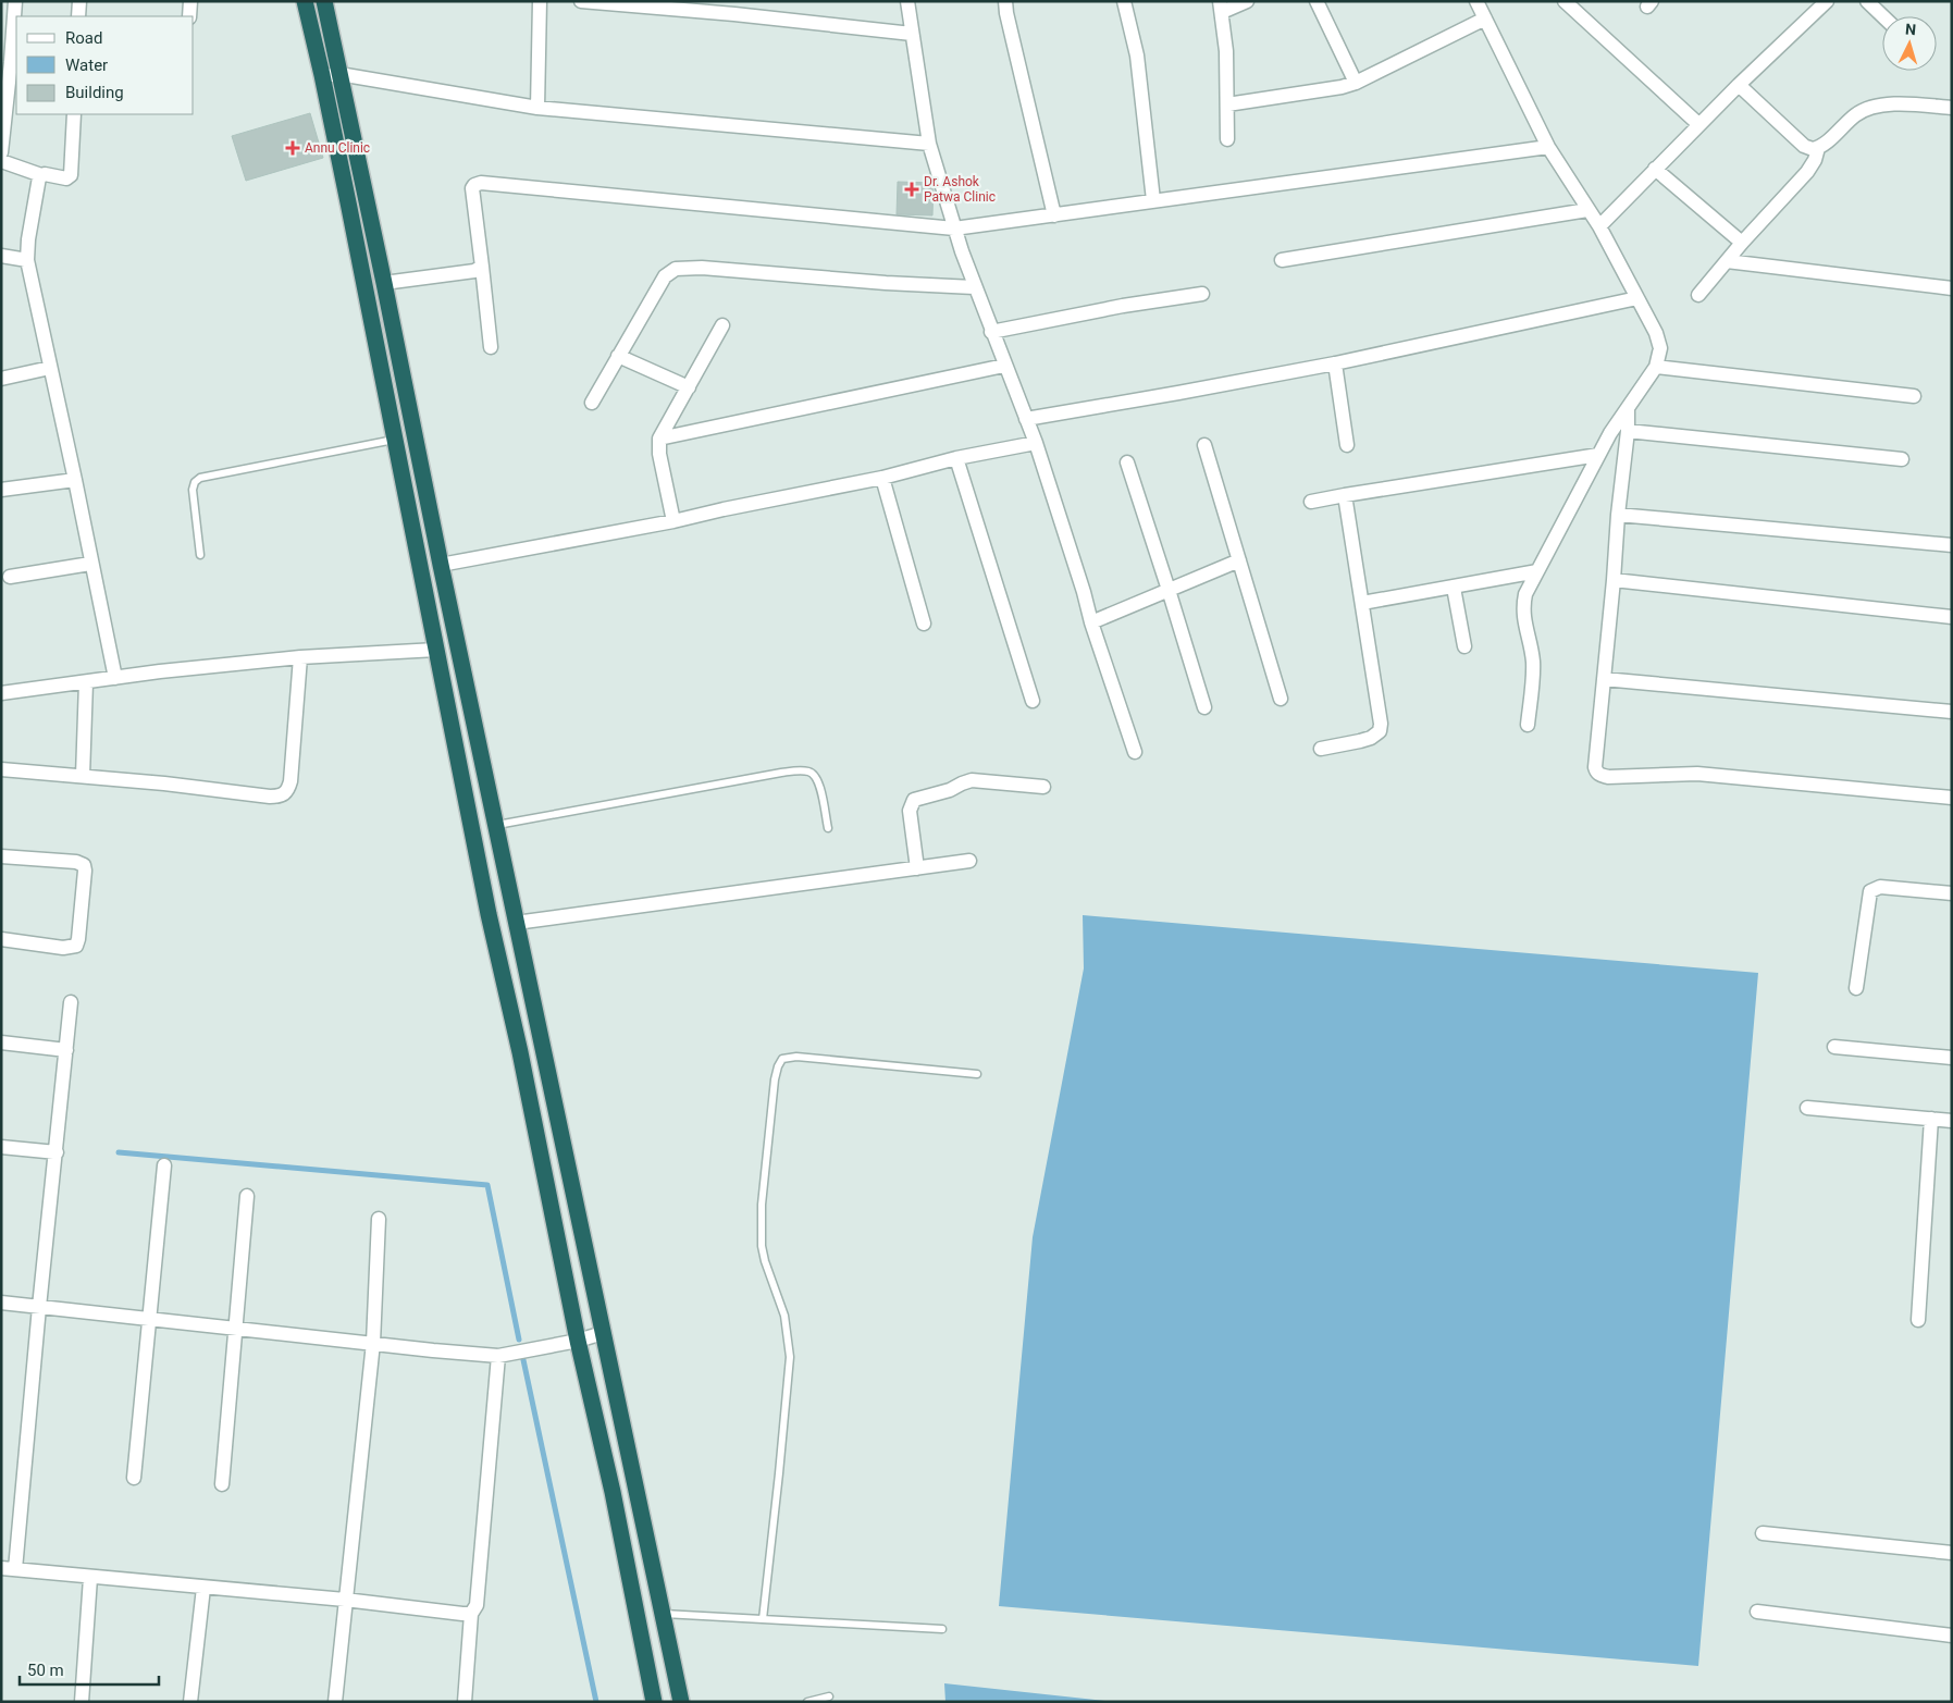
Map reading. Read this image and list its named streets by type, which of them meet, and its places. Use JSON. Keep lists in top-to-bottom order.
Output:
{
  "places": {
    "health": ["Annu Clinic", "Dr. Ashok Patwa Clinic"]
  },
  "legend": ["Road", "Water", "Building"],
  "scale_bar": "50 m",
  "north": "top"
}
